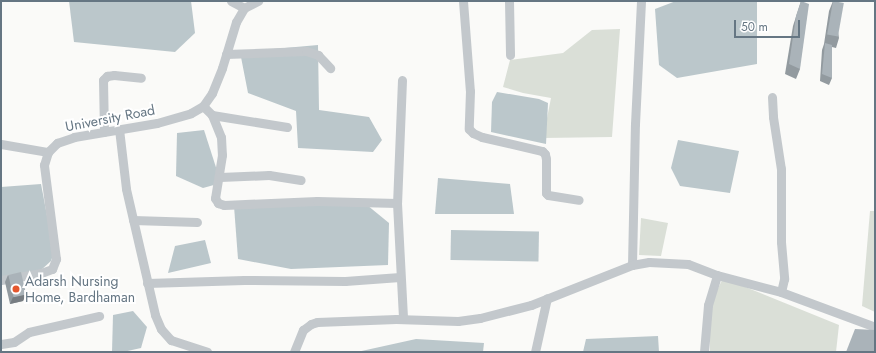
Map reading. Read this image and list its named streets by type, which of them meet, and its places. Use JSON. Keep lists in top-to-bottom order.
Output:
{
  "streets": {
    "street": ["University Road"]
  },
  "places": ["Adarsh Nursing Home, Bardhaman"],
  "scale_bar": "50 m"
}
